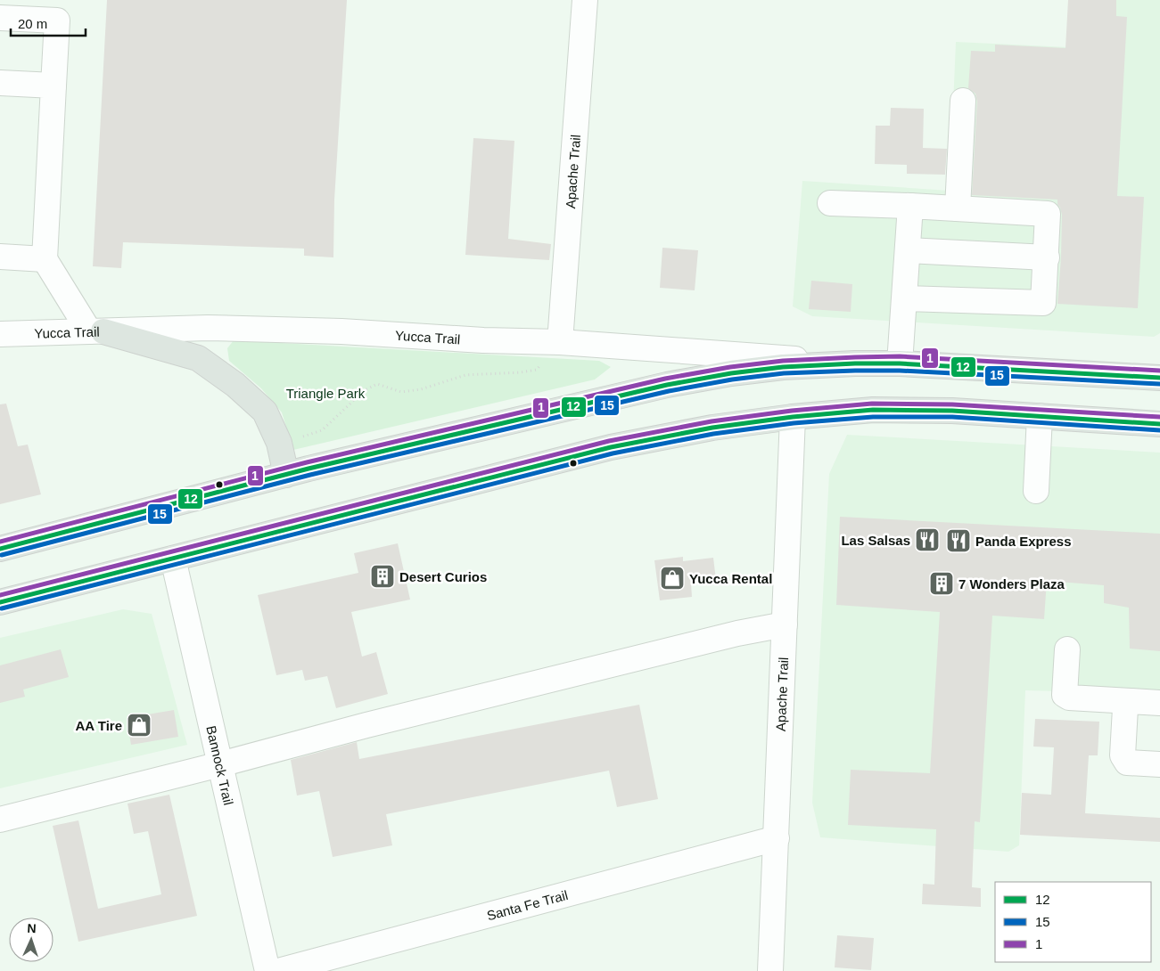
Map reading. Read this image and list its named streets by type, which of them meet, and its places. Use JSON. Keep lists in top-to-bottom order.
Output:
{
  "streets": {
    "street": [
      "Apache Trail",
      "Yucca Trail",
      "Bannock Trail",
      "Santa Fe Trail"
    ]
  },
  "crossings": [
    ["Apache Trail", "Yucca Trail"],
    ["Apache Trail", "Santa Fe Trail"]
  ],
  "parks": ["Triangle Park"],
  "places": {
    "restaurant": ["Las Salsas", "Panda Express"],
    "building": ["Desert Curios", "7 Wonders Plaza"],
    "shop": ["Yucca Rental", "AA Tire"]
  },
  "lines": ["transit line 1", "transit line 12", "transit line 15"],
  "legend": ["12", "15", "1"],
  "scale_bar": "20 m",
  "north": "top"
}
